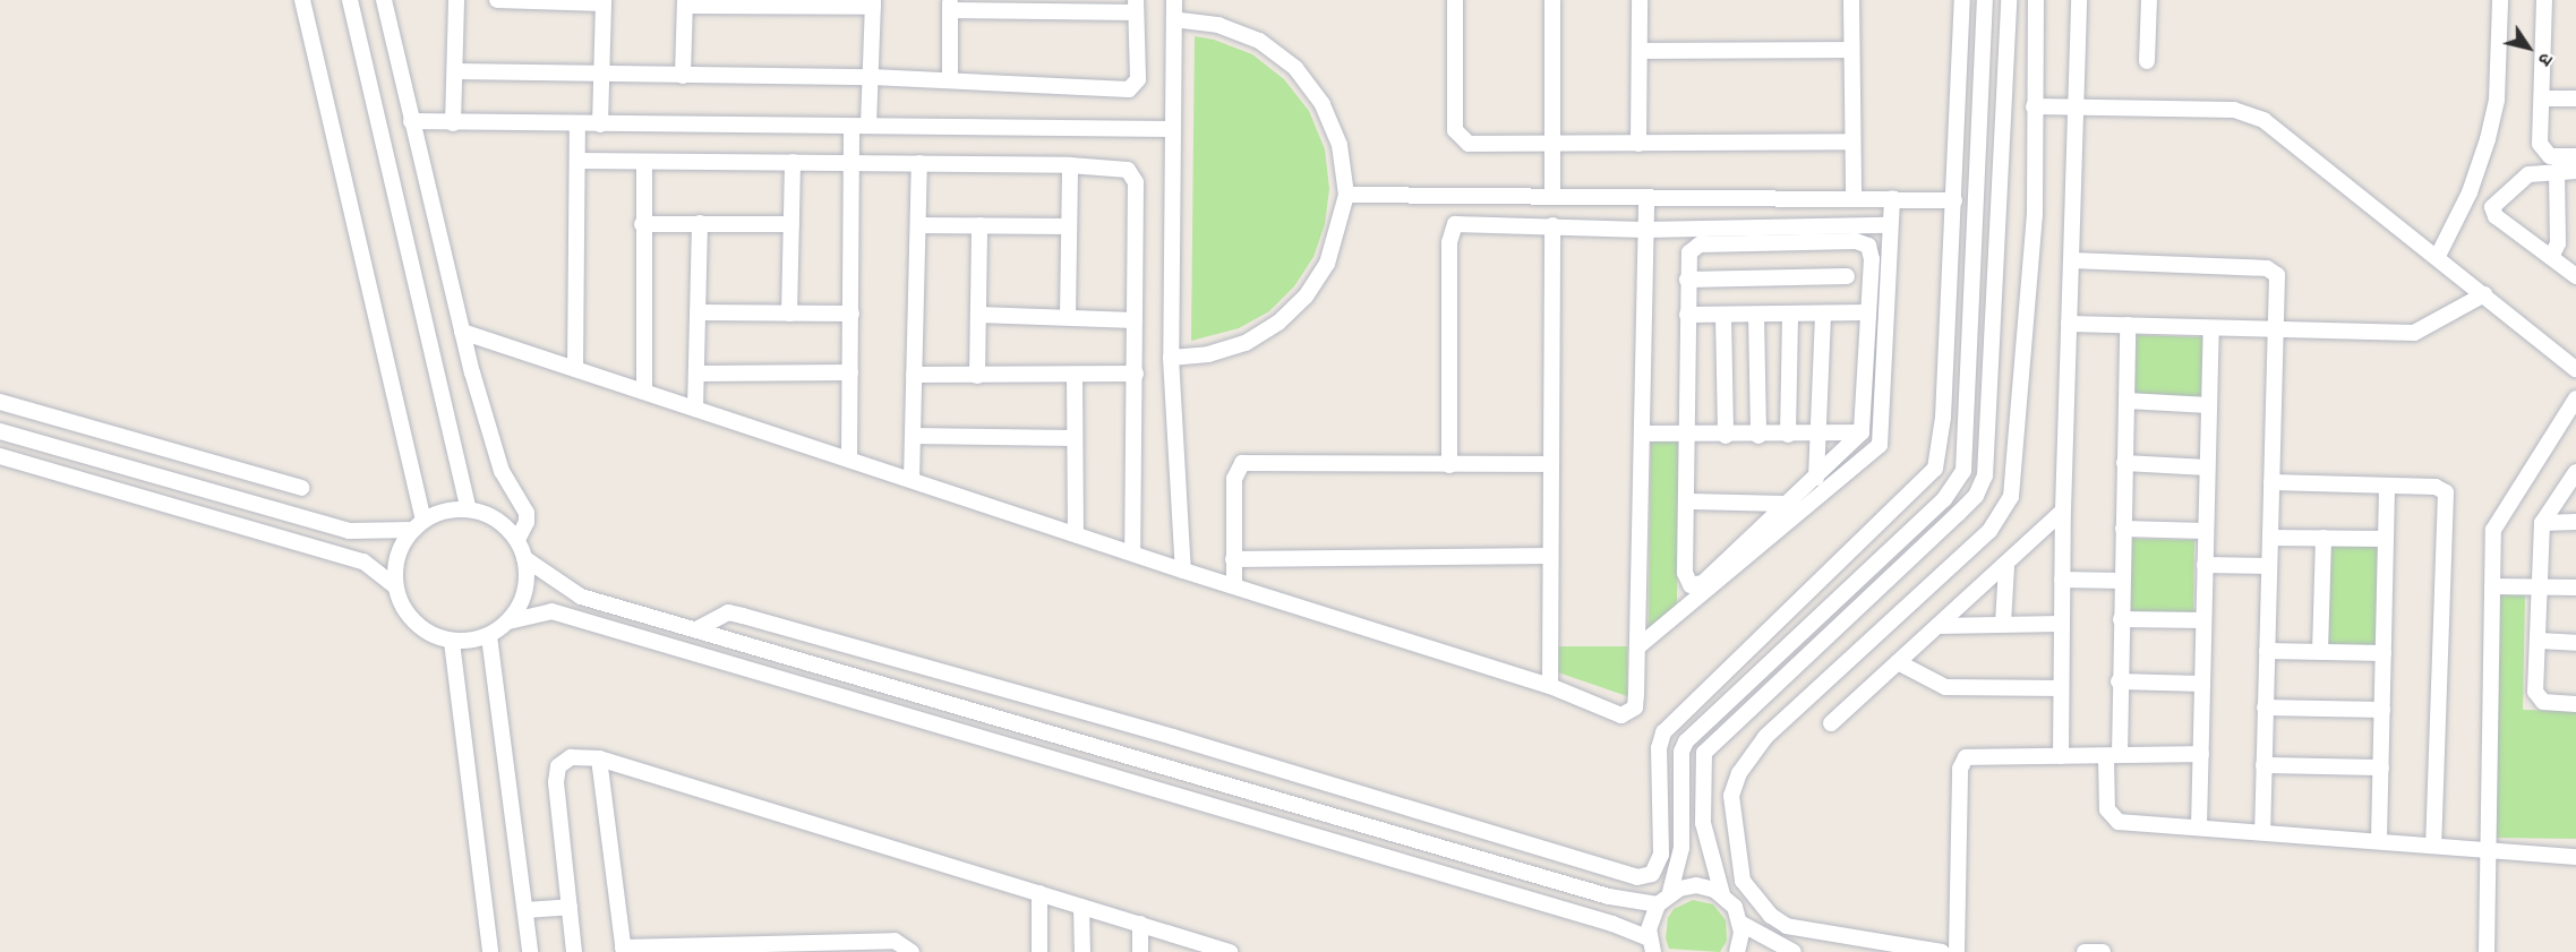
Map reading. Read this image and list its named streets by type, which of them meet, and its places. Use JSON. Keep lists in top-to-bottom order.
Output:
{
  "north": "bottom right"
}
